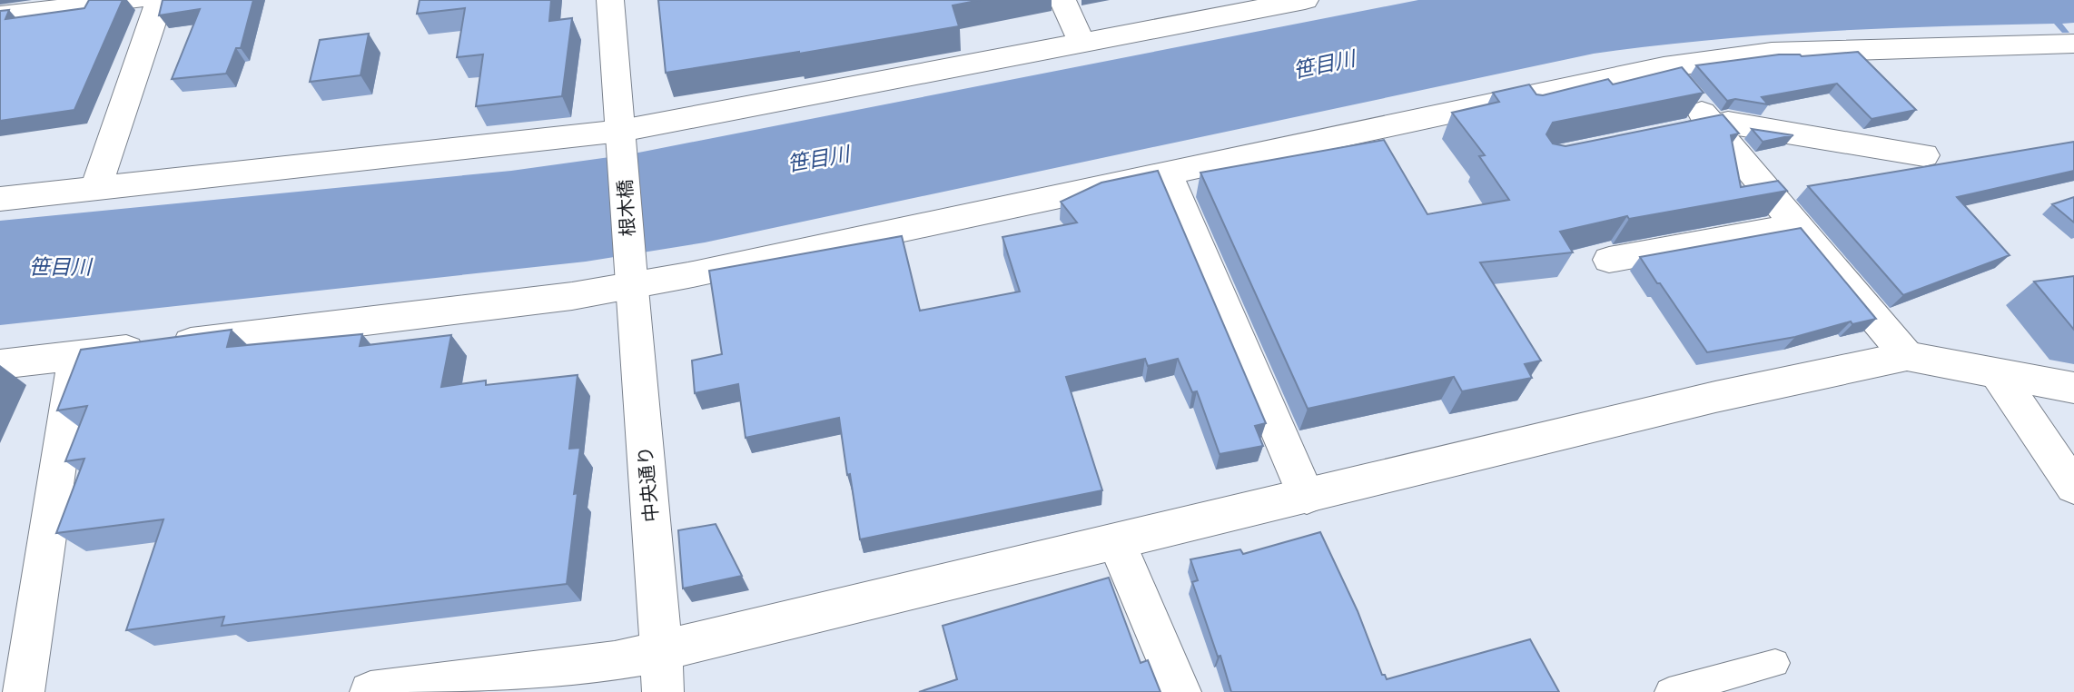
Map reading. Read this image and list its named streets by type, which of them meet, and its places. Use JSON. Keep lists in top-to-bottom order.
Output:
{
  "streets": {
    "street": ["根木橋", "中央通り"]
  },
  "crossings": [
    ["根木橋", "中央通り"]
  ],
  "water": ["笹目川"]
}
